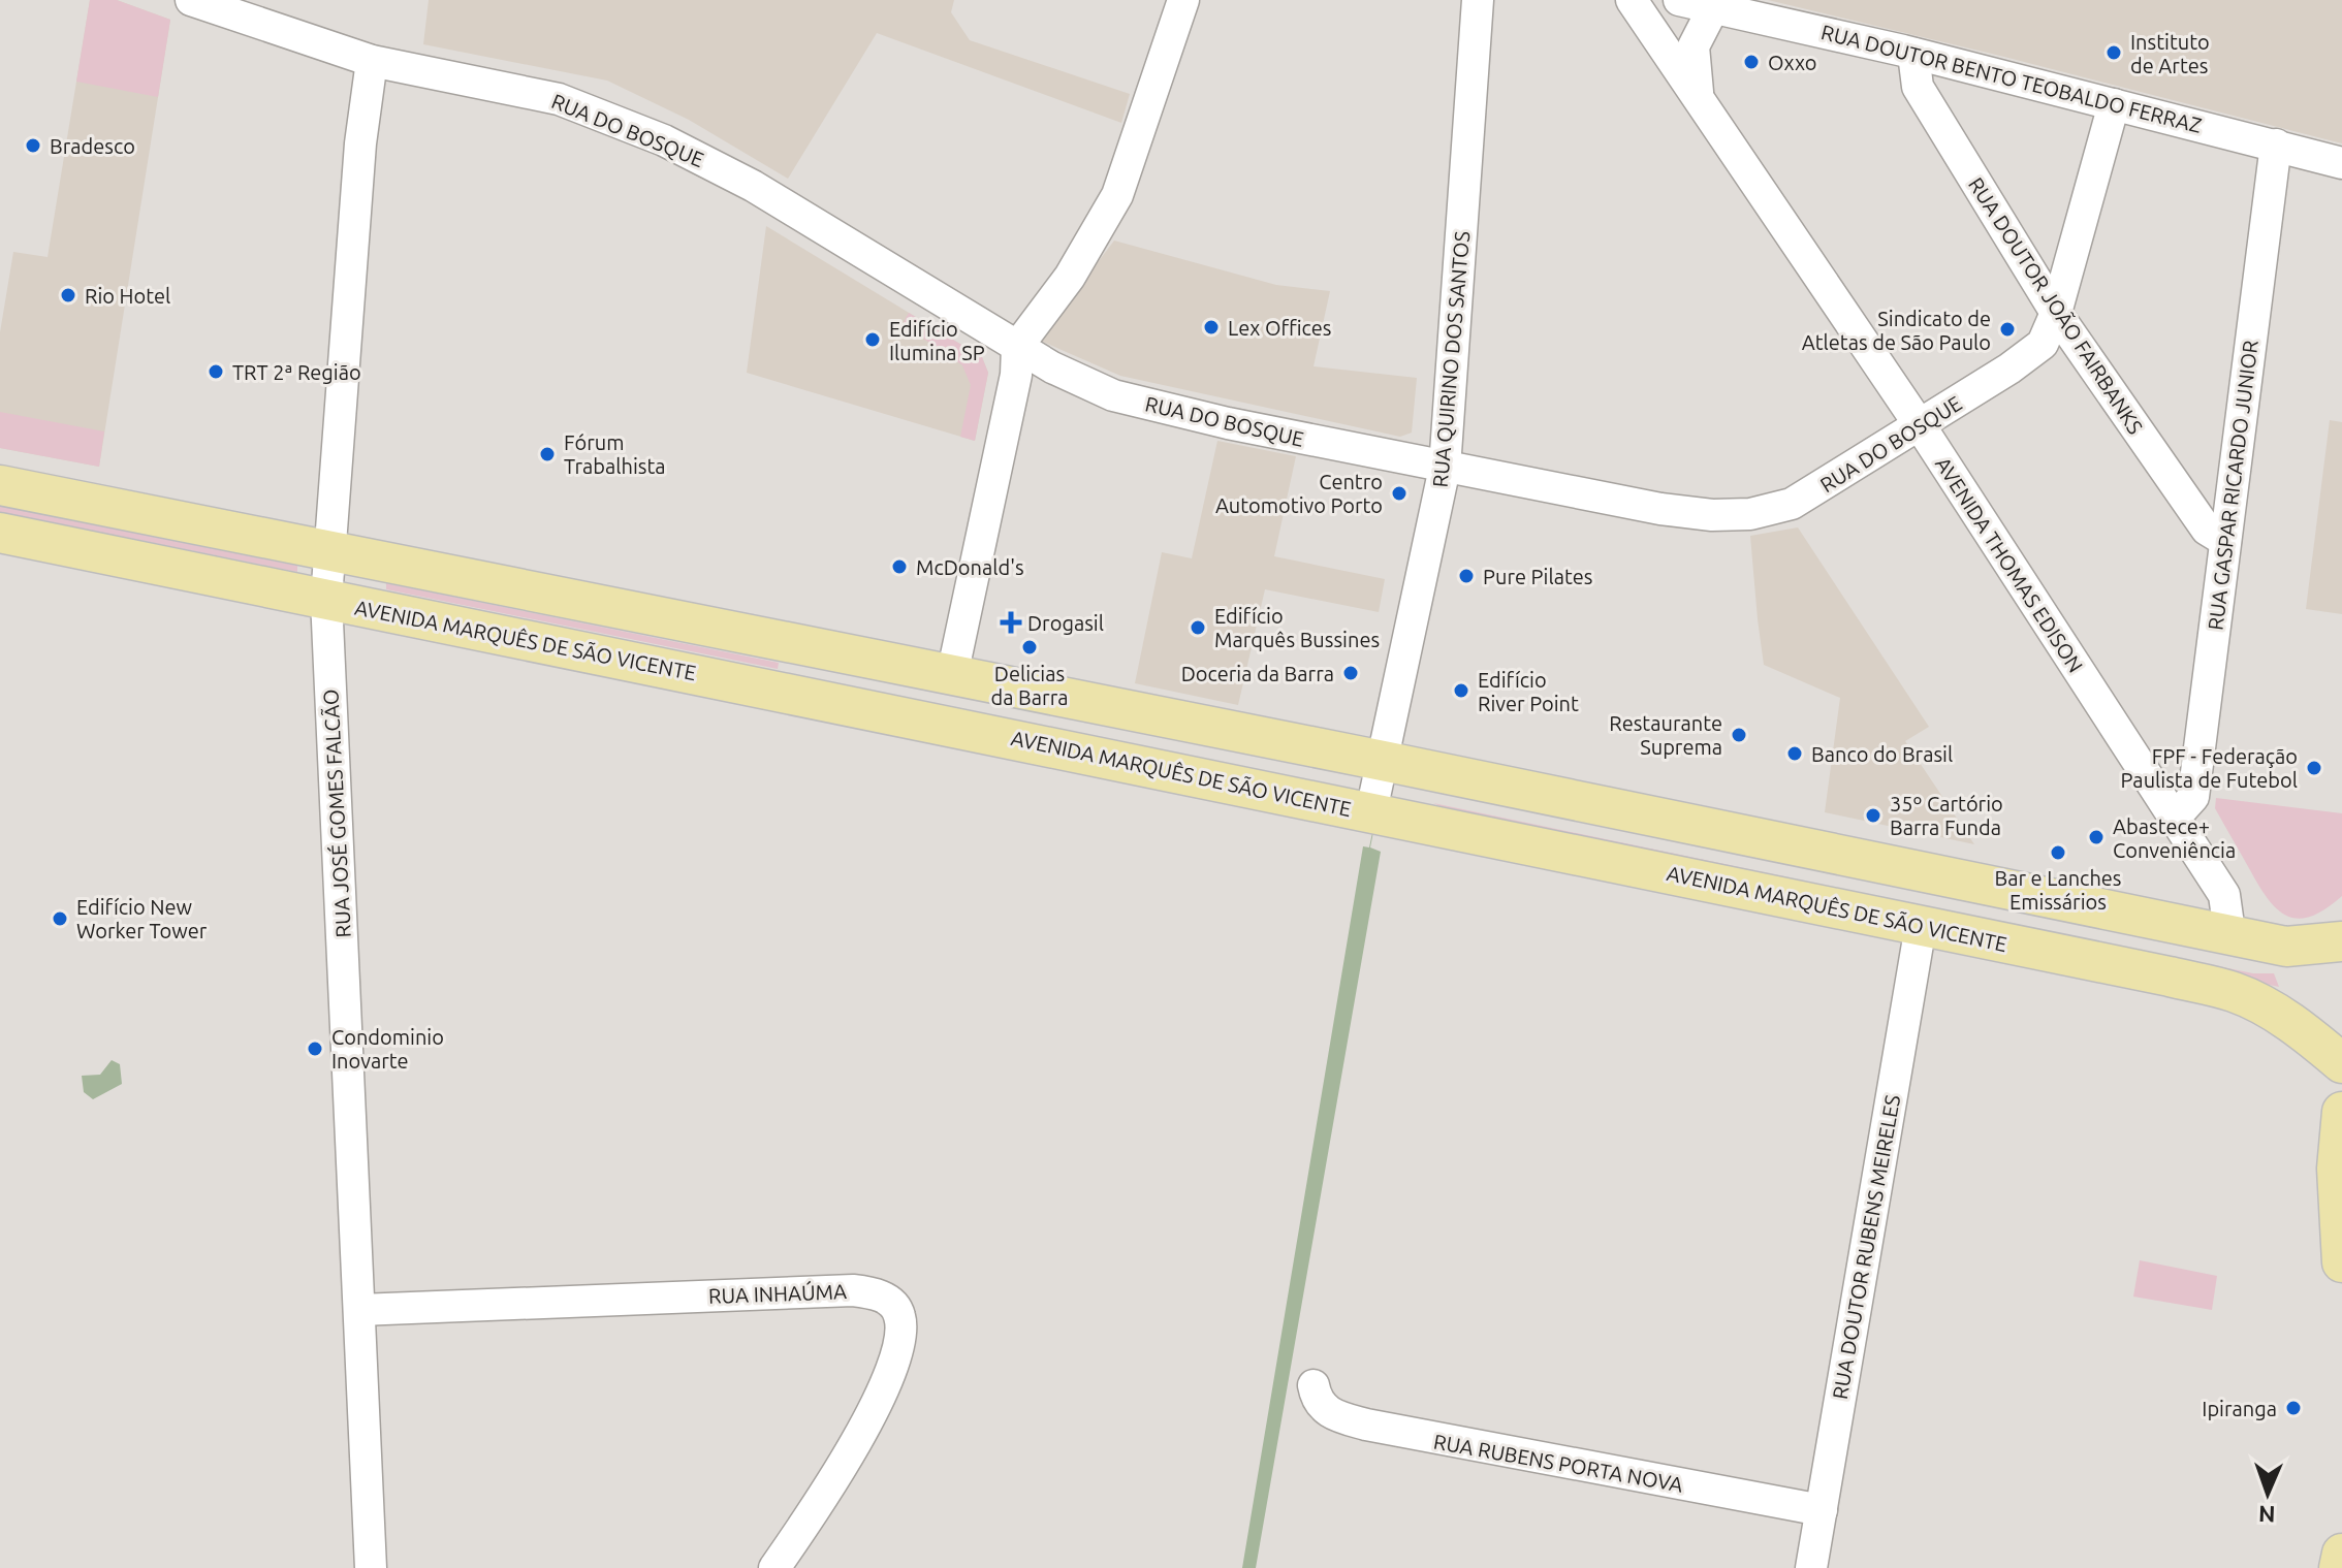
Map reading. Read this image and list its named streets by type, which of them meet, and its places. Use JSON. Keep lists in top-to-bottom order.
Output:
{
  "streets": {
    "main road": ["AVENIDA MARQUÊS DE SÃO VICENTE"],
    "street": [
      "RUA DOUTOR BENTO TEOBALDO FERRAZ",
      "RUA DO BOSQUE",
      "RUA DOUTOR JOÃO FAIRBANKS",
      "RUA QUIRINO DOS SANTOS",
      "RUA GASPAR RICARDO JUNIOR",
      "AVENIDA THOMAS EDISON",
      "RUA JOSÉ GOMES FALCÃO",
      "RUA DOUTOR RUBENS MEIRELES",
      "RUA INHAÚMA",
      "RUA RUBENS PORTA NOVA"
    ]
  },
  "crossings": [
    ["RUA DOUTOR BENTO TEOBALDO FERRAZ", "RUA DO BOSQUE"],
    ["RUA DOUTOR BENTO TEOBALDO FERRAZ", "RUA DOUTOR JOÃO FAIRBANKS"],
    ["RUA DOUTOR BENTO TEOBALDO FERRAZ", "RUA GASPAR RICARDO JUNIOR"],
    ["RUA DO BOSQUE", "RUA DOUTOR JOÃO FAIRBANKS"],
    ["RUA DO BOSQUE", "RUA QUIRINO DOS SANTOS"],
    ["RUA DO BOSQUE", "AVENIDA THOMAS EDISON"],
    ["RUA DO BOSQUE", "RUA JOSÉ GOMES FALCÃO"],
    ["RUA DOUTOR JOÃO FAIRBANKS", "RUA GASPAR RICARDO JUNIOR"],
    ["RUA QUIRINO DOS SANTOS", "AVENIDA MARQUÊS DE SÃO VICENTE"],
    ["RUA GASPAR RICARDO JUNIOR", "AVENIDA THOMAS EDISON"],
    ["AVENIDA MARQUÊS DE SÃO VICENTE", "RUA JOSÉ GOMES FALCÃO"],
    ["AVENIDA MARQUÊS DE SÃO VICENTE", "RUA DOUTOR RUBENS MEIRELES"],
    ["RUA JOSÉ GOMES FALCÃO", "RUA INHAÚMA"],
    ["RUA DOUTOR RUBENS MEIRELES", "RUA RUBENS PORTA NOVA"]
  ],
  "places": {
    "other": [
      "Instituto de Artes",
      "Oxxo",
      "Bradesco",
      "Rio Hotel",
      "Lex Offices",
      "Sindicato de Atletas de São Paulo",
      "Edifício Ilumina SP",
      "TRT 2ª Região",
      "Fórum Trabalhista",
      "Centro Automotivo Porto",
      "McDonald's",
      "Pure Pilates",
      "Edifício Marquês Bussines",
      "Delicias da Barra",
      "Doceria da Barra",
      "Edifício River Point",
      "Restaurante Suprema",
      "Banco do Brasil",
      "FPF - Federação Paulista de Futebol",
      "35º Cartório Barra Funda",
      "Abastece+ Conveniência",
      "Bar e Lanches Emissários",
      "Edifício New Worker Tower",
      "Condominio Inovarte",
      "Ipiranga"
    ],
    "health": ["Drogasil"]
  },
  "north": "bottom"
}
